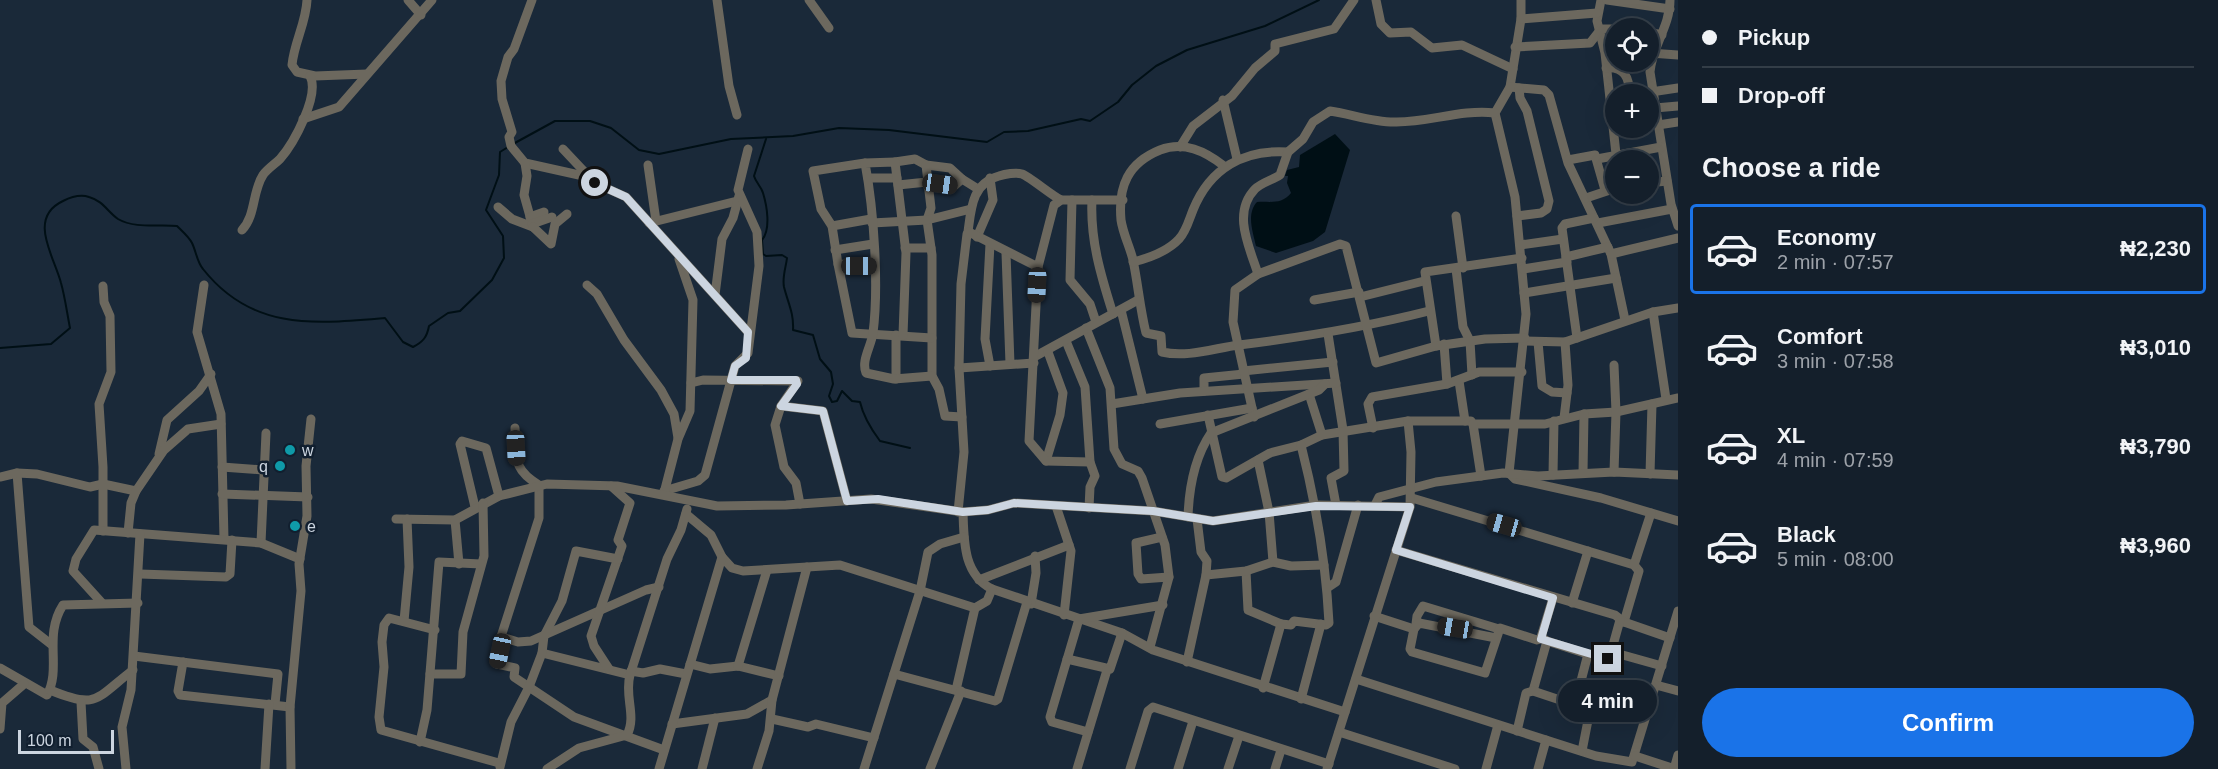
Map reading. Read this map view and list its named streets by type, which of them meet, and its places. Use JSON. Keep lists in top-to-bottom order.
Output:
{
  "places": ["w", "q", "e"],
  "scale_bar": "100 m",
  "page": {
    "banner": ["Pickup", "Drop-off"],
    "map_buttons": ["+", "−"],
    "heading": "Choose a ride",
    "list": [
      {
        "name": "Economy",
        "note": "2 min · 07:57",
        "value": "₦2,230"
      },
      {
        "name": "Comfort",
        "note": "3 min · 07:58",
        "value": "₦3,010"
      },
      {
        "name": "XL",
        "note": "4 min · 07:59",
        "value": "₦3,790"
      },
      {
        "name": "Black",
        "note": "5 min · 08:00",
        "value": "₦3,960"
      }
    ],
    "buttons": "Confirm",
    "bubble": "4 min",
    "scale": "100 m"
  }
}
